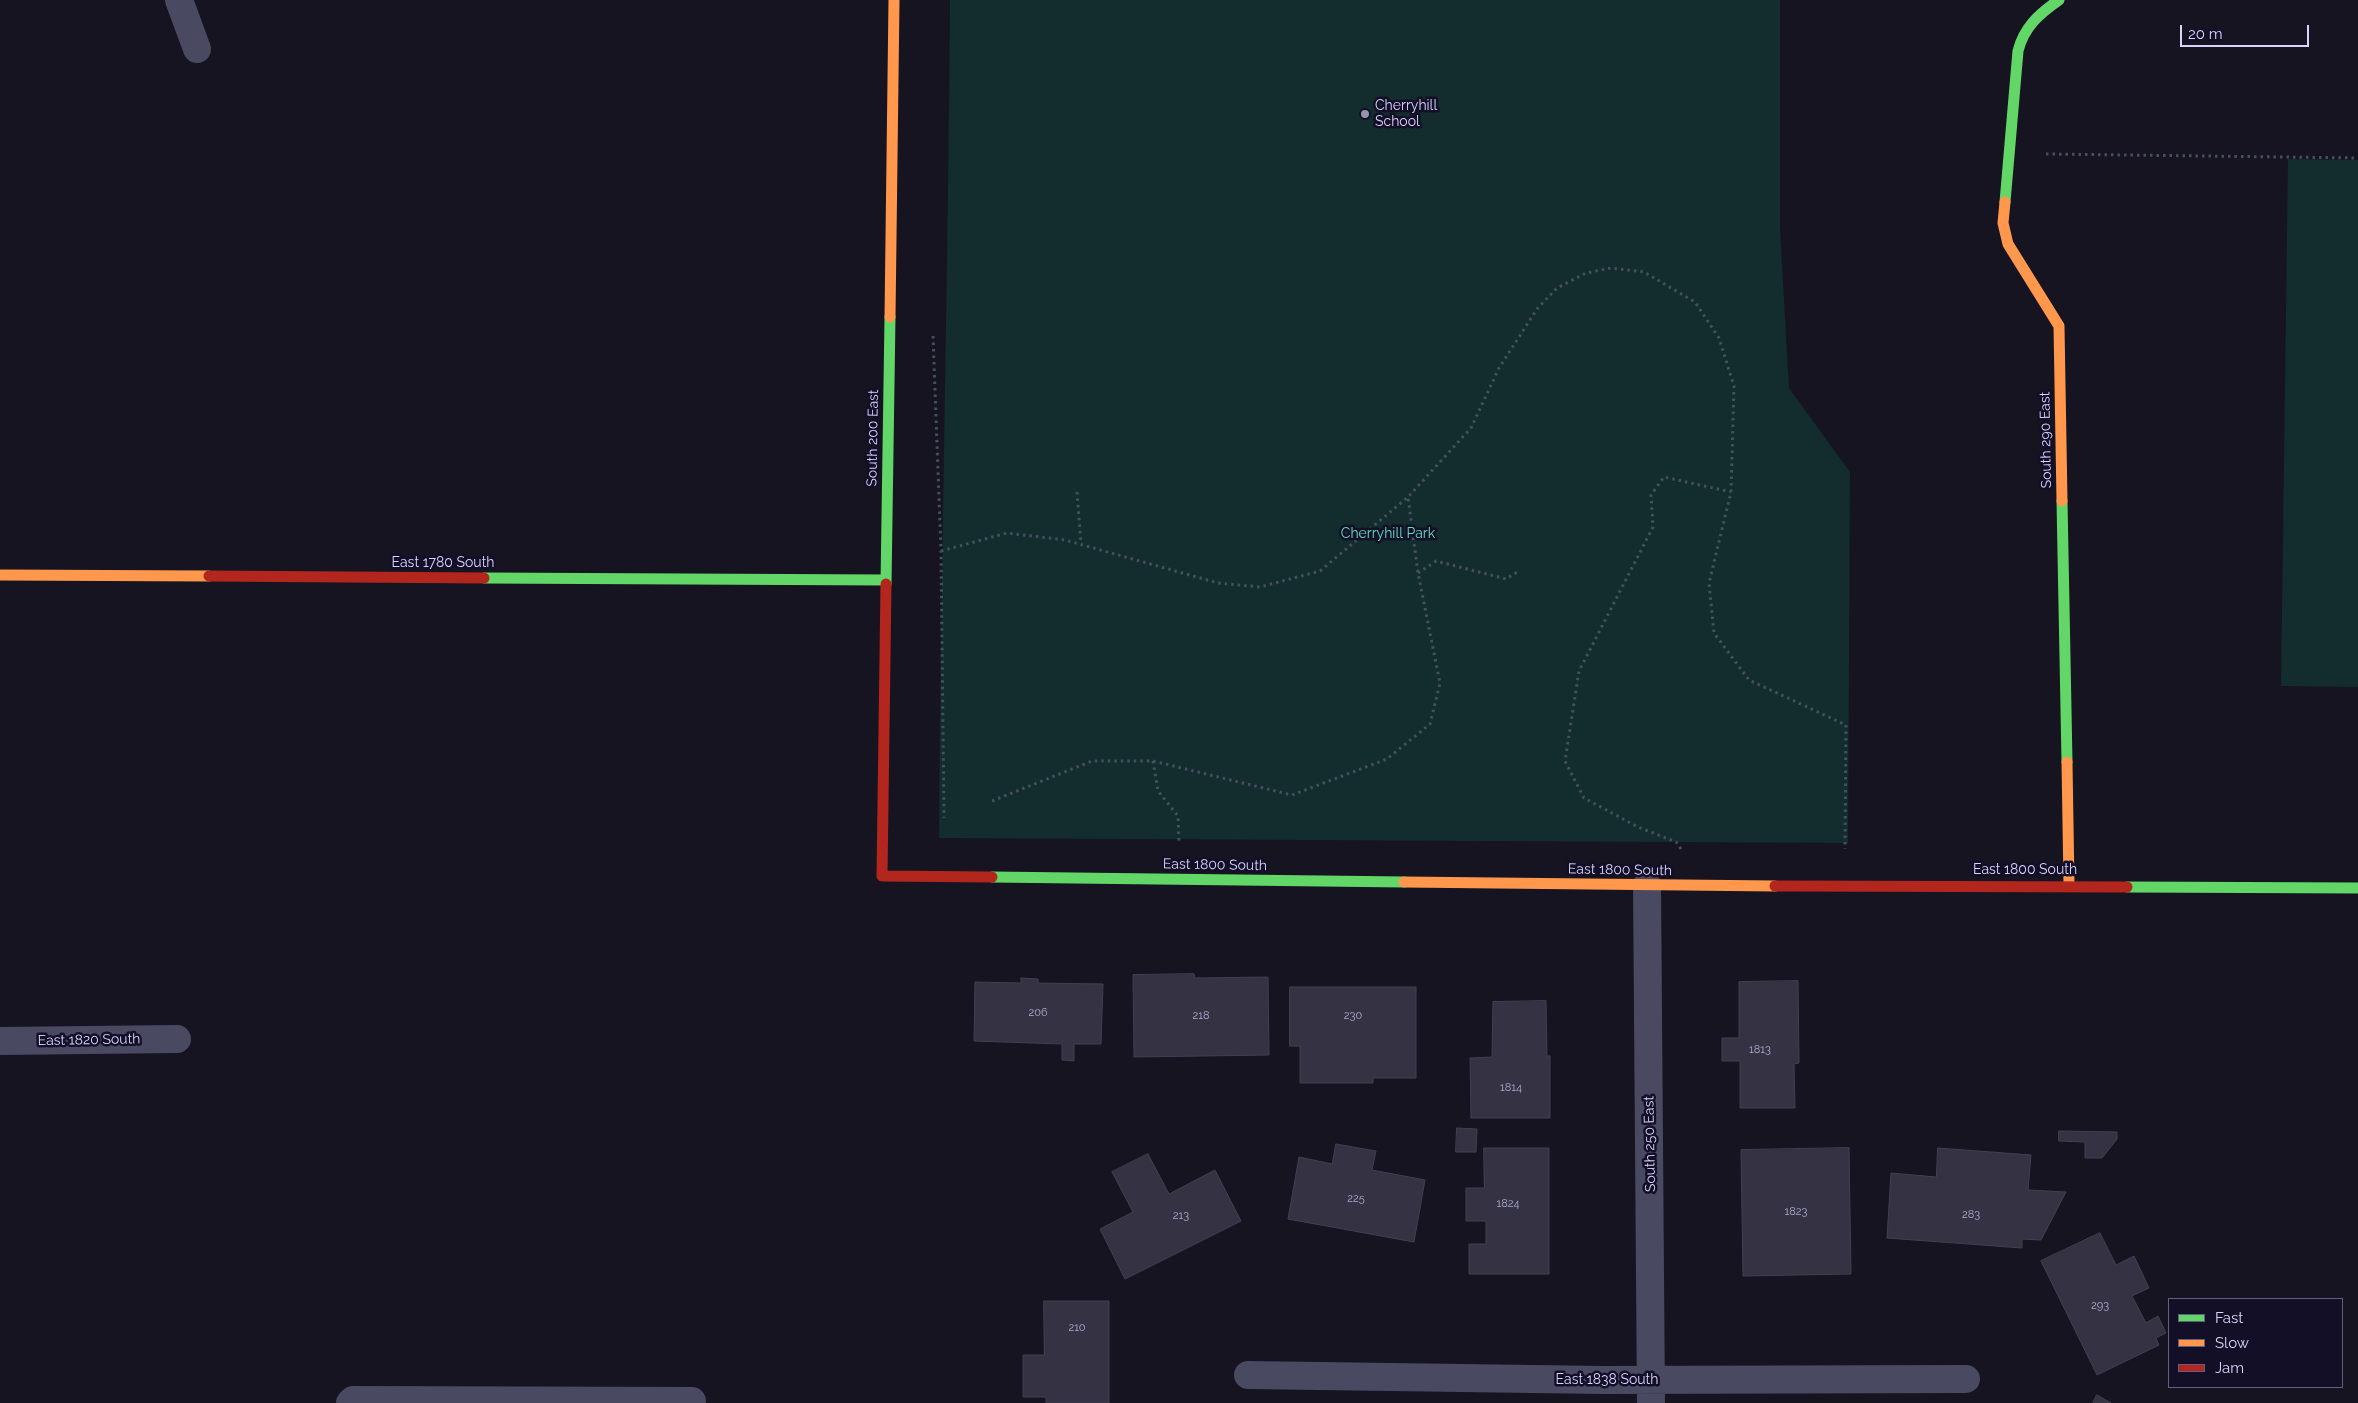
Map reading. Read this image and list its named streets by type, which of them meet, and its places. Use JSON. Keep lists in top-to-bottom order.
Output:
{
  "streets": {
    "street": [
      "South 200 East",
      "South 290 East",
      "East 1780 South",
      "East 1800 South",
      "East 1820 South",
      "South 250 East",
      "East 1838 South"
    ]
  },
  "crossings": [
    ["South 200 East", "East 1780 South"],
    ["South 200 East", "East 1800 South"],
    ["South 290 East", "East 1800 South"],
    ["East 1800 South", "South 250 East"],
    ["South 250 East", "East 1838 South"]
  ],
  "parks": ["Cherryhill Park"],
  "places": ["Cherryhill School"],
  "house_numbers": [
    "206",
    "218",
    "230",
    "1813",
    "1814",
    "225",
    "1824",
    "1823",
    "283",
    "213",
    "293",
    "210"
  ],
  "legend": ["Fast", "Slow", "Jam"],
  "scale_bar": "20 m"
}
